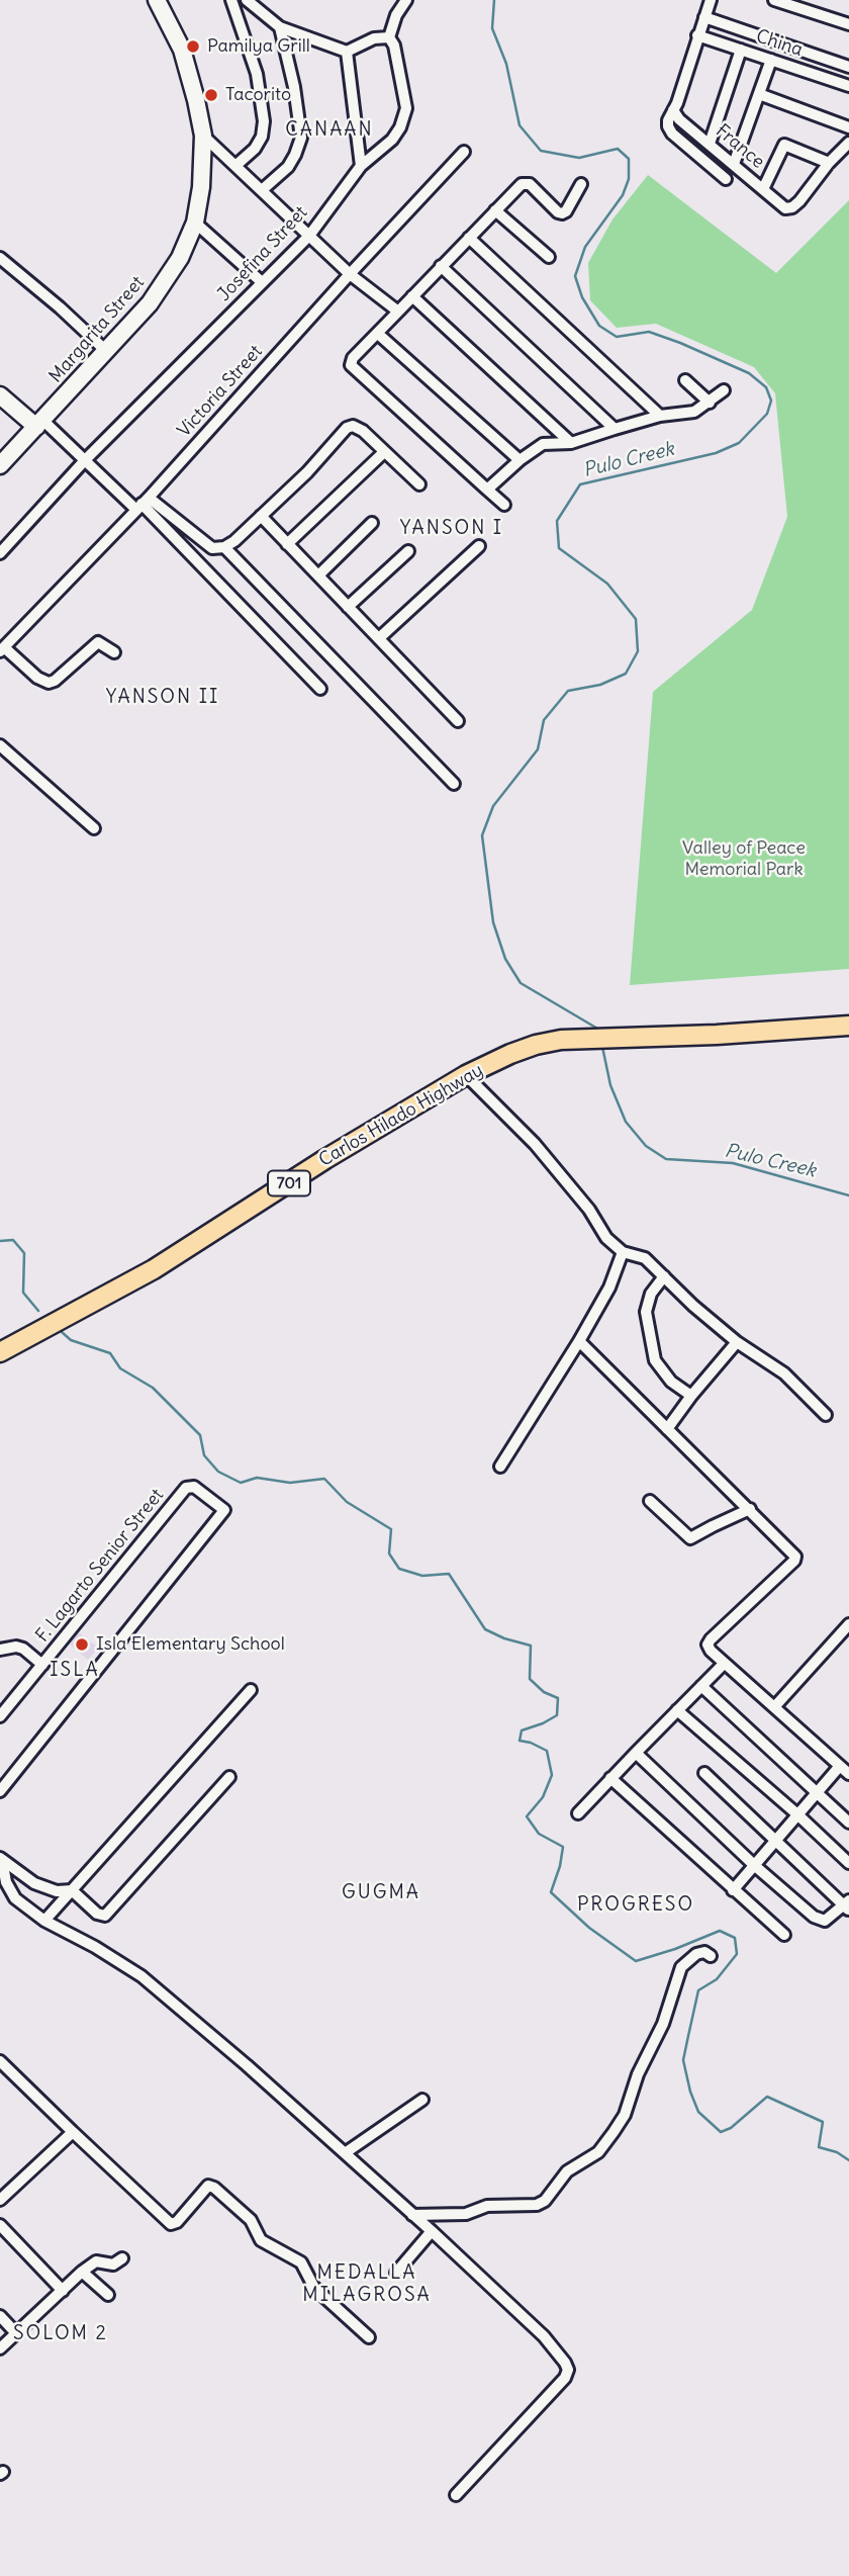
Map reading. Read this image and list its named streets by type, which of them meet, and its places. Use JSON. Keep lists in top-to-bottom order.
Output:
{
  "streets": {
    "main road": ["Carlos Hilado Highway", "701"],
    "street": [
      "China",
      "France",
      "Josefina Street",
      "Margarita Street",
      "Victoria Street",
      "F. Lagarto Senior Street"
    ]
  },
  "districts": [
    "CANAAN",
    "YANSON I",
    "YANSON II",
    "ISLA",
    "GUGMA",
    "PROGRESO",
    "MEDALLA MILAGROSA",
    "SOLOM 2"
  ],
  "water": ["Pulo Creek"],
  "parks": ["Valley of Peace Memorial Park"],
  "places": ["Pamilya Grill", "Tacorito", "Isla Elementary School"]
}
